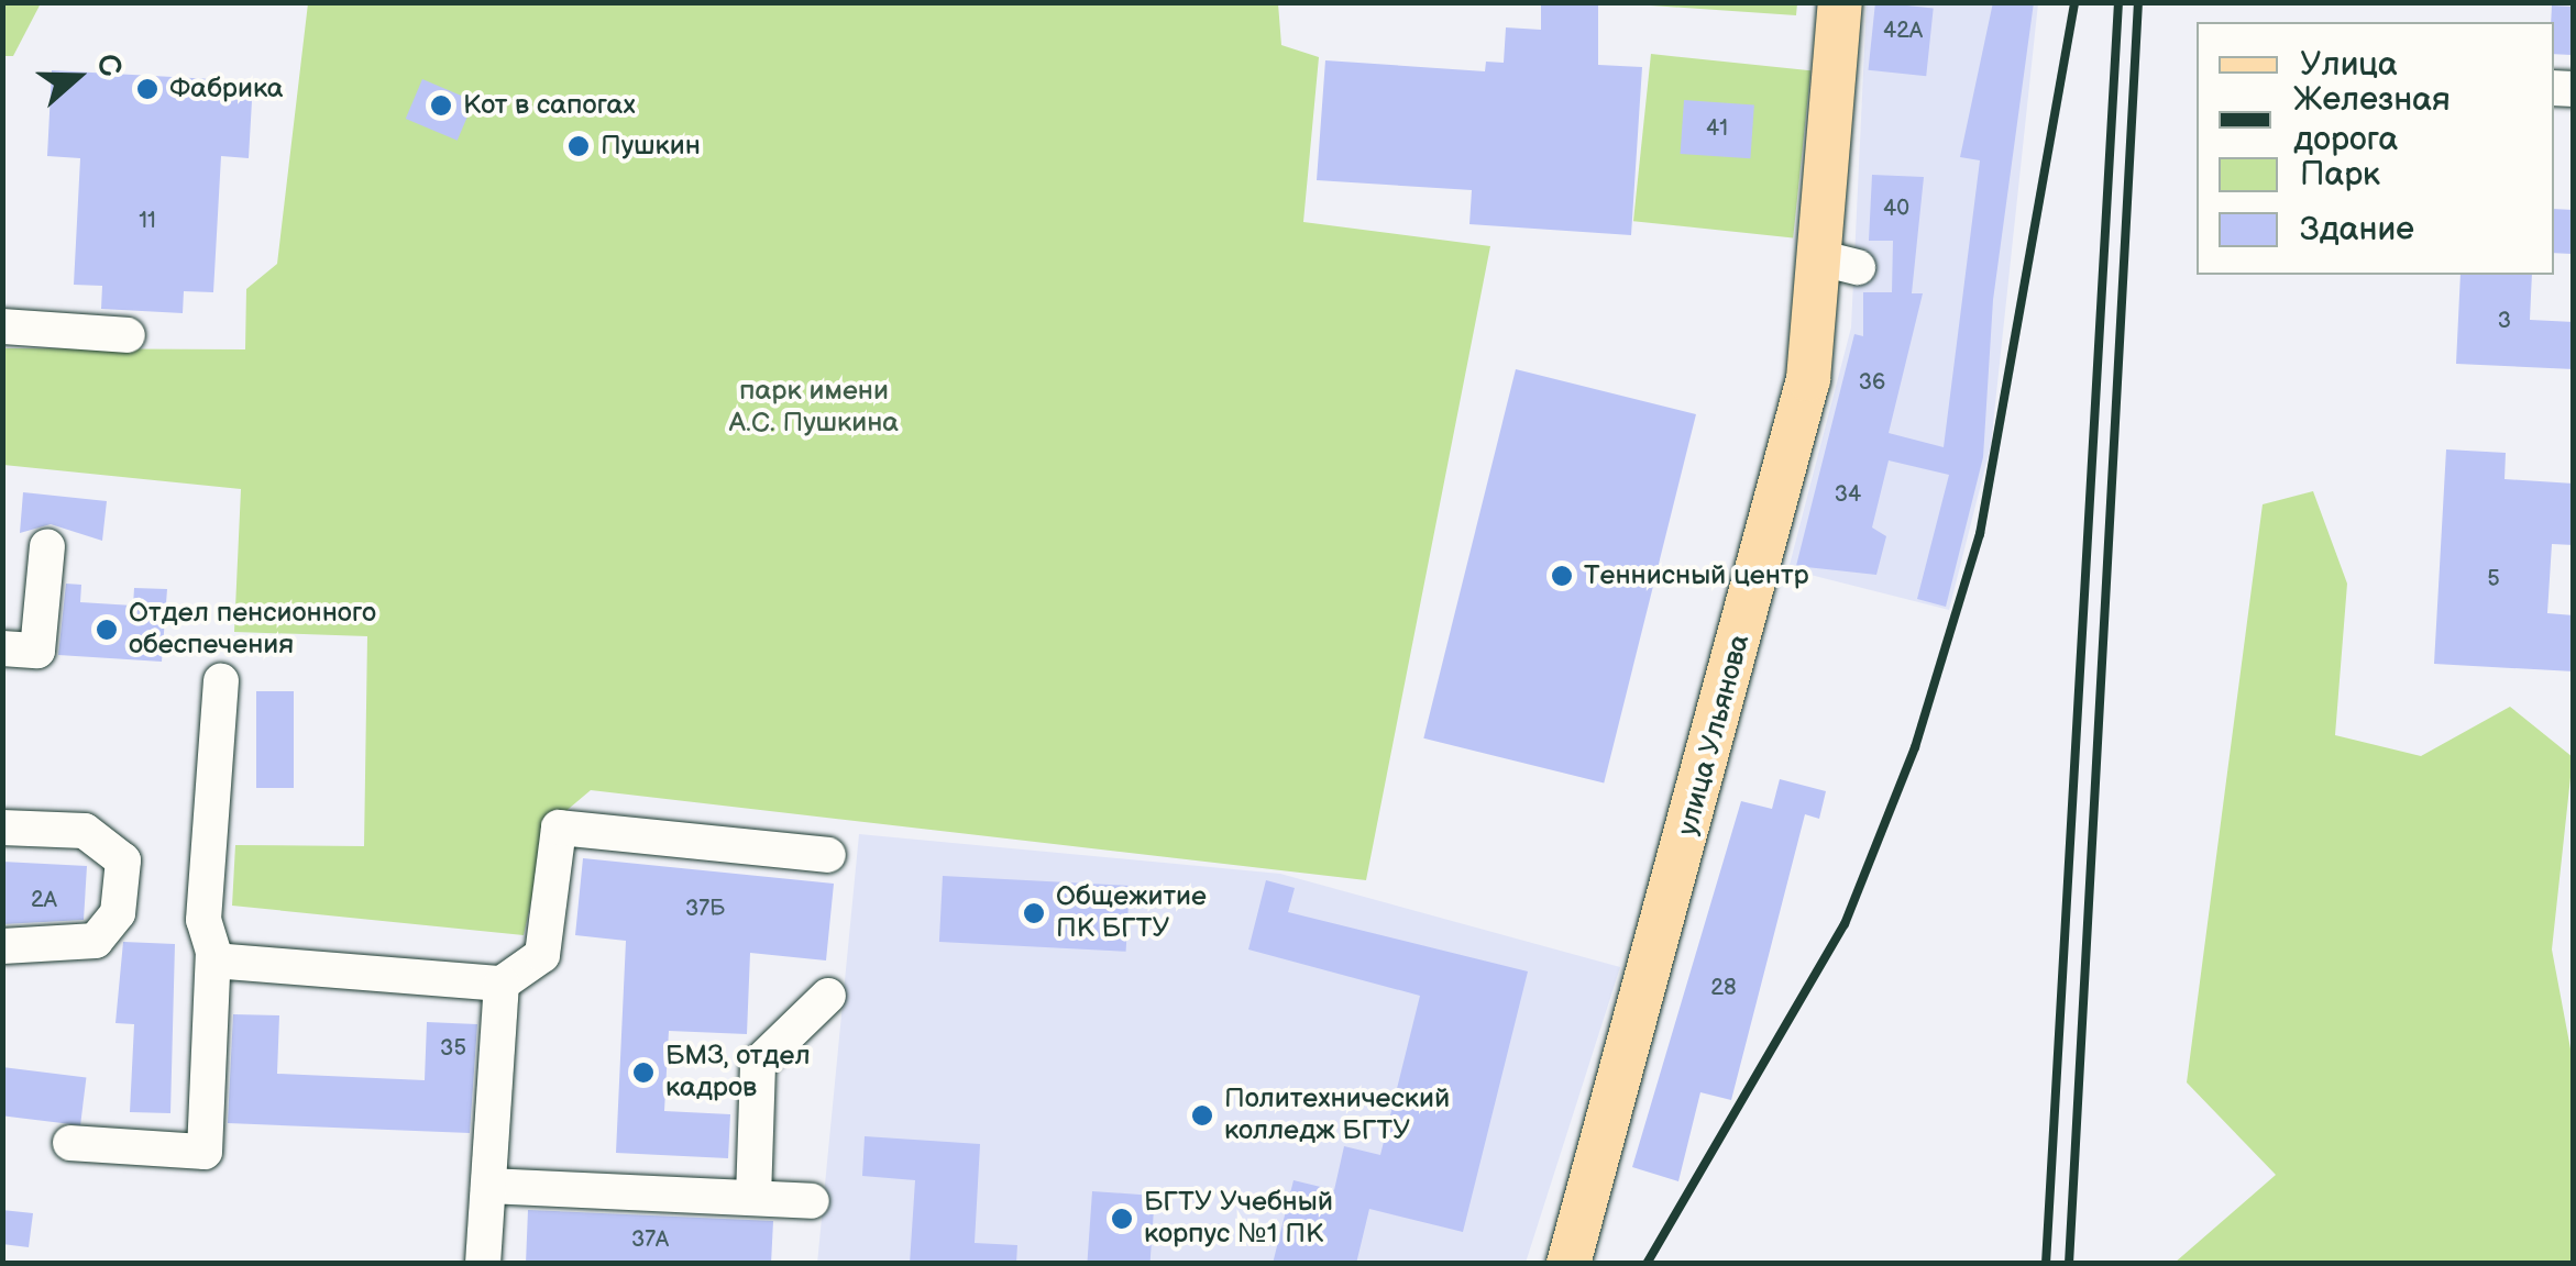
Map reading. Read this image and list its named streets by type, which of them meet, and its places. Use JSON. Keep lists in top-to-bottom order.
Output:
{
  "streets": {
    "main road": ["улица Ульянова"]
  },
  "parks": ["парк имени А.С. Пушкина"],
  "places": [
    "Фабрика",
    "Кот в сапогах",
    "Пушкин",
    "Теннисный центр",
    "Отдел пенсионного обеспечения",
    "Общежитие ПК БГТУ",
    "БМЗ, отдел кадров",
    "Политехнический колледж БГТУ",
    "БГТУ Учебный корпус №1 ПК"
  ],
  "house_numbers": [
    "42А",
    "41",
    "40",
    "11",
    "3",
    "36",
    "34",
    "5",
    "2А",
    "37Б",
    "28",
    "35",
    "37А"
  ],
  "legend": [
    "Улица",
    "Железная дорога",
    "Парк",
    "Здание"
  ],
  "north": "right"
}
